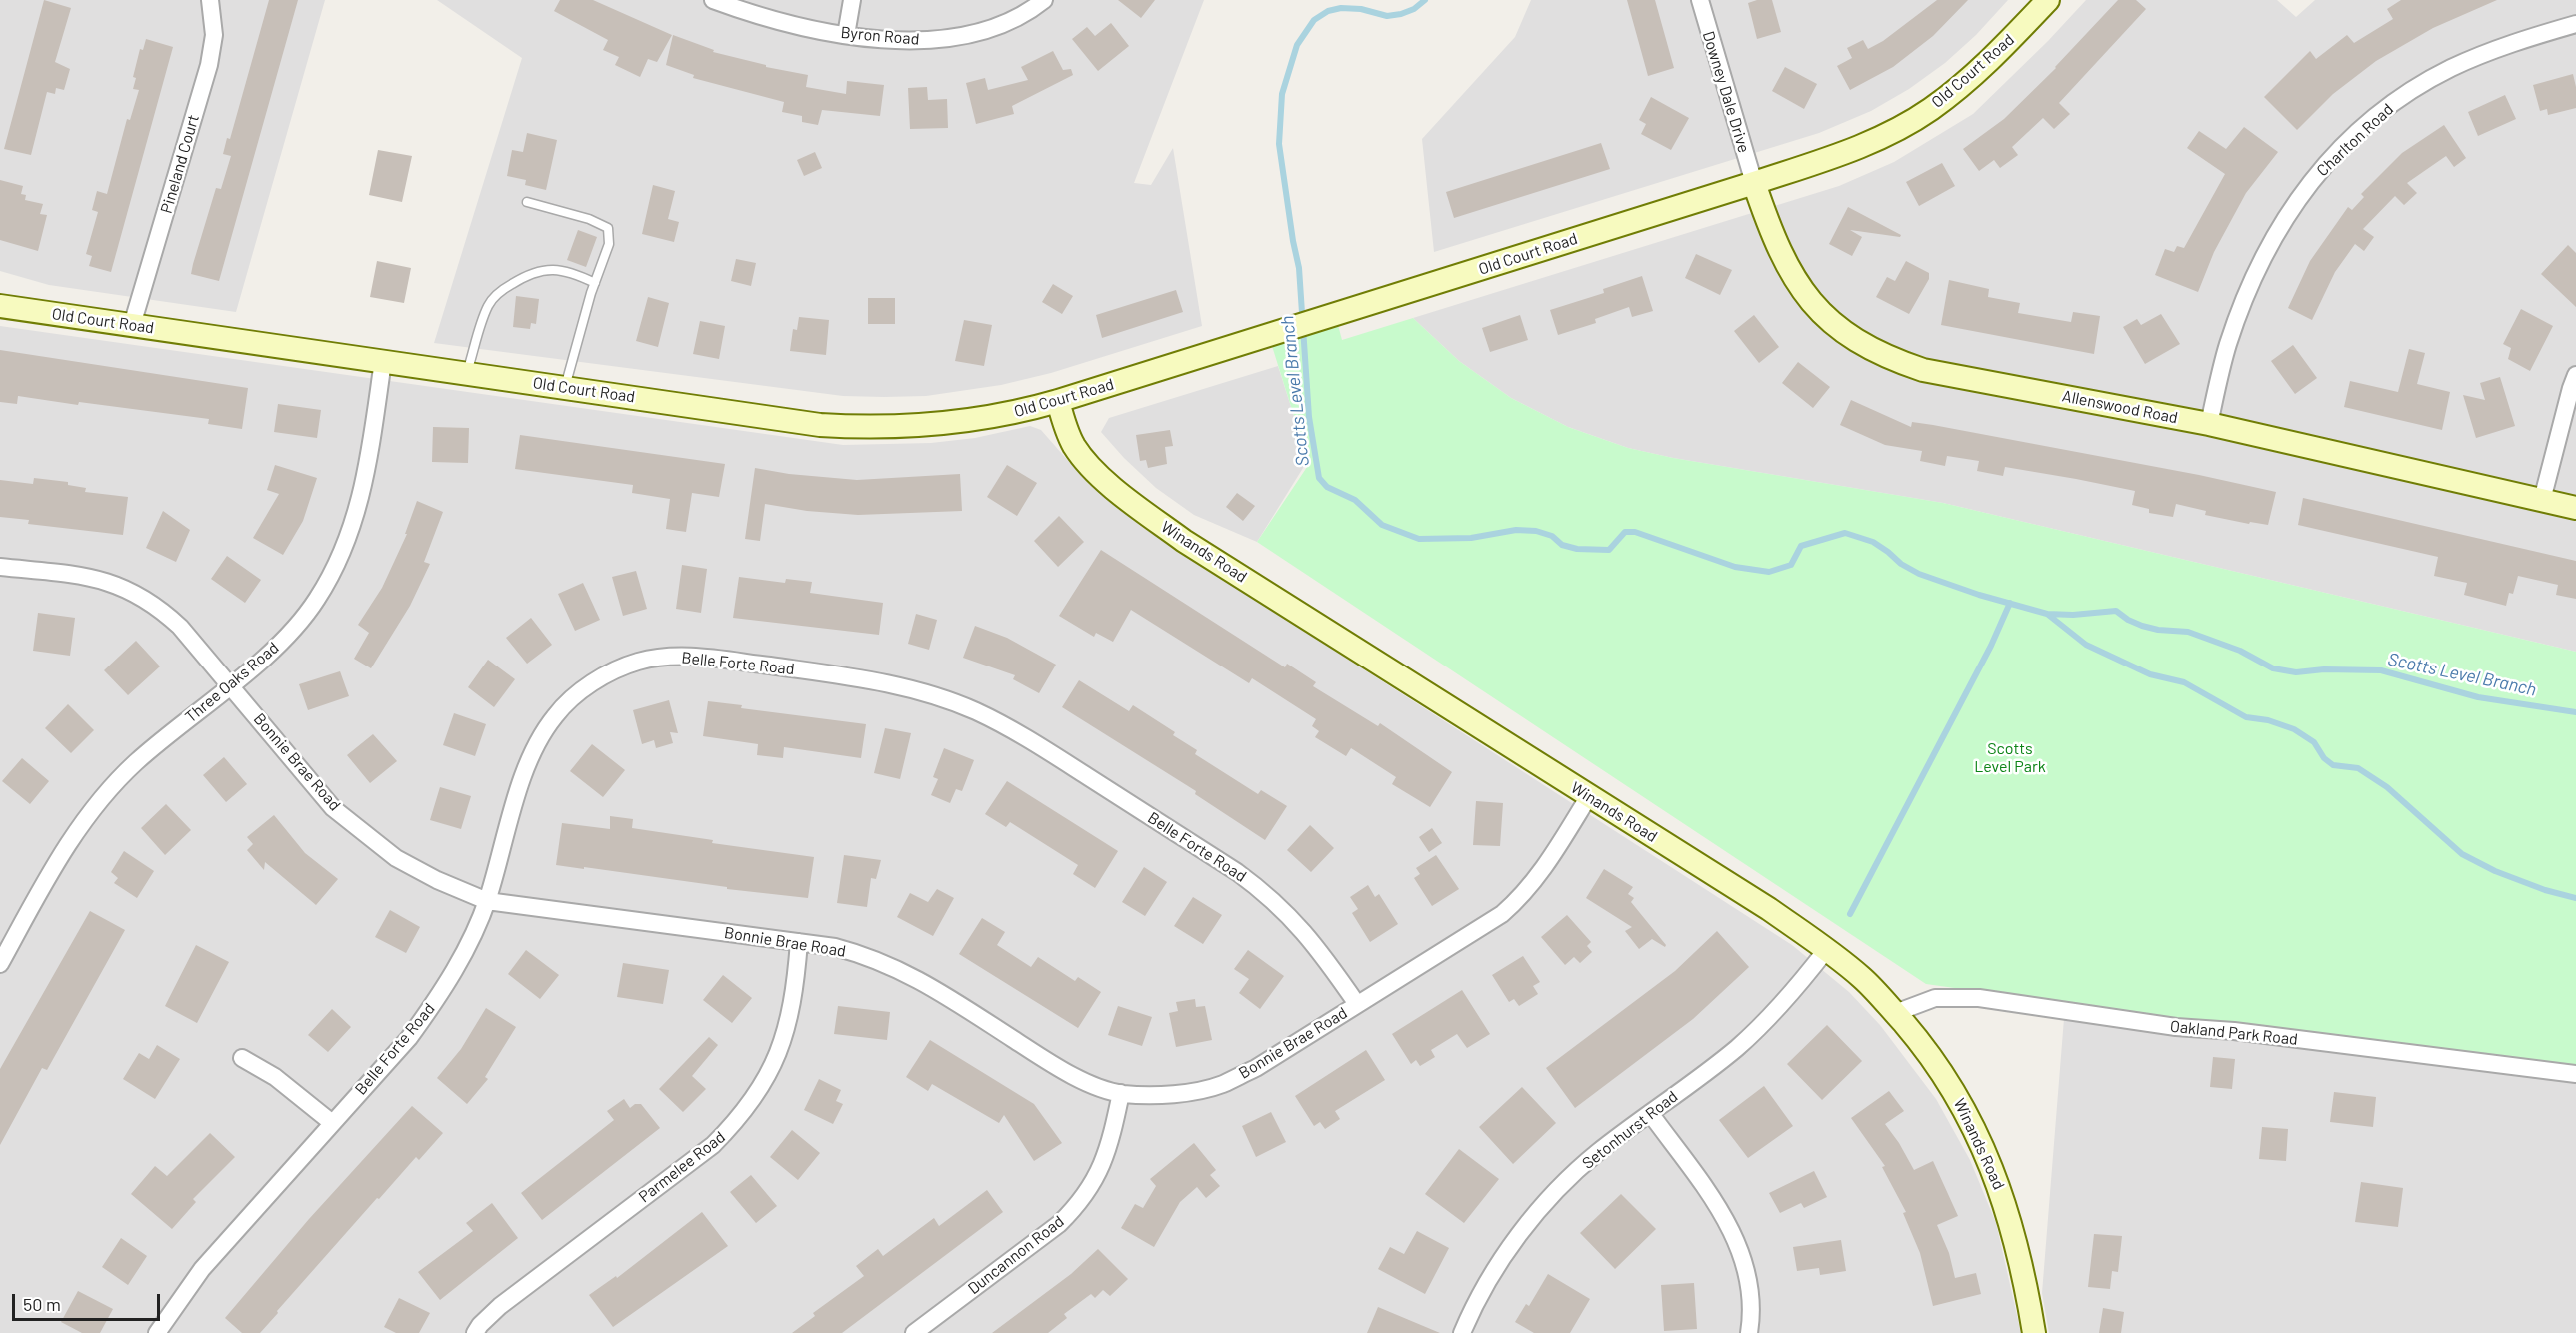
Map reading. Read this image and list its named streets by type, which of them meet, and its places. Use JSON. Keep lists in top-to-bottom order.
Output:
{
  "streets": {
    "street": [
      "Byron Road",
      "Old Court Road",
      "Downey Dale Drive",
      "Charlton Road",
      "Pineland Court",
      "Allenswood Road",
      "Winands Road",
      "Belle Forte Road",
      "Three Oaks Road",
      "Bonnie Brae Road",
      "Oakland Park Road",
      "Setonhurst Road",
      "Parmelee Road",
      "Duncannon Road"
    ]
  },
  "crossings": [
    ["Old Court Road", "Downey Dale Drive"],
    ["Old Court Road", "Pineland Court"],
    ["Old Court Road", "Allenswood Road"],
    ["Old Court Road", "Winands Road"],
    ["Old Court Road", "Three Oaks Road"],
    ["Downey Dale Drive", "Allenswood Road"],
    ["Charlton Road", "Allenswood Road"],
    ["Winands Road", "Bonnie Brae Road"],
    ["Winands Road", "Oakland Park Road"],
    ["Winands Road", "Setonhurst Road"],
    ["Belle Forte Road", "Bonnie Brae Road"],
    ["Three Oaks Road", "Bonnie Brae Road"],
    ["Bonnie Brae Road", "Parmelee Road"],
    ["Bonnie Brae Road", "Duncannon Road"]
  ],
  "water": ["Scotts Level Branch"],
  "parks": ["Scotts Level Park"],
  "scale_bar": "50 m"
}
